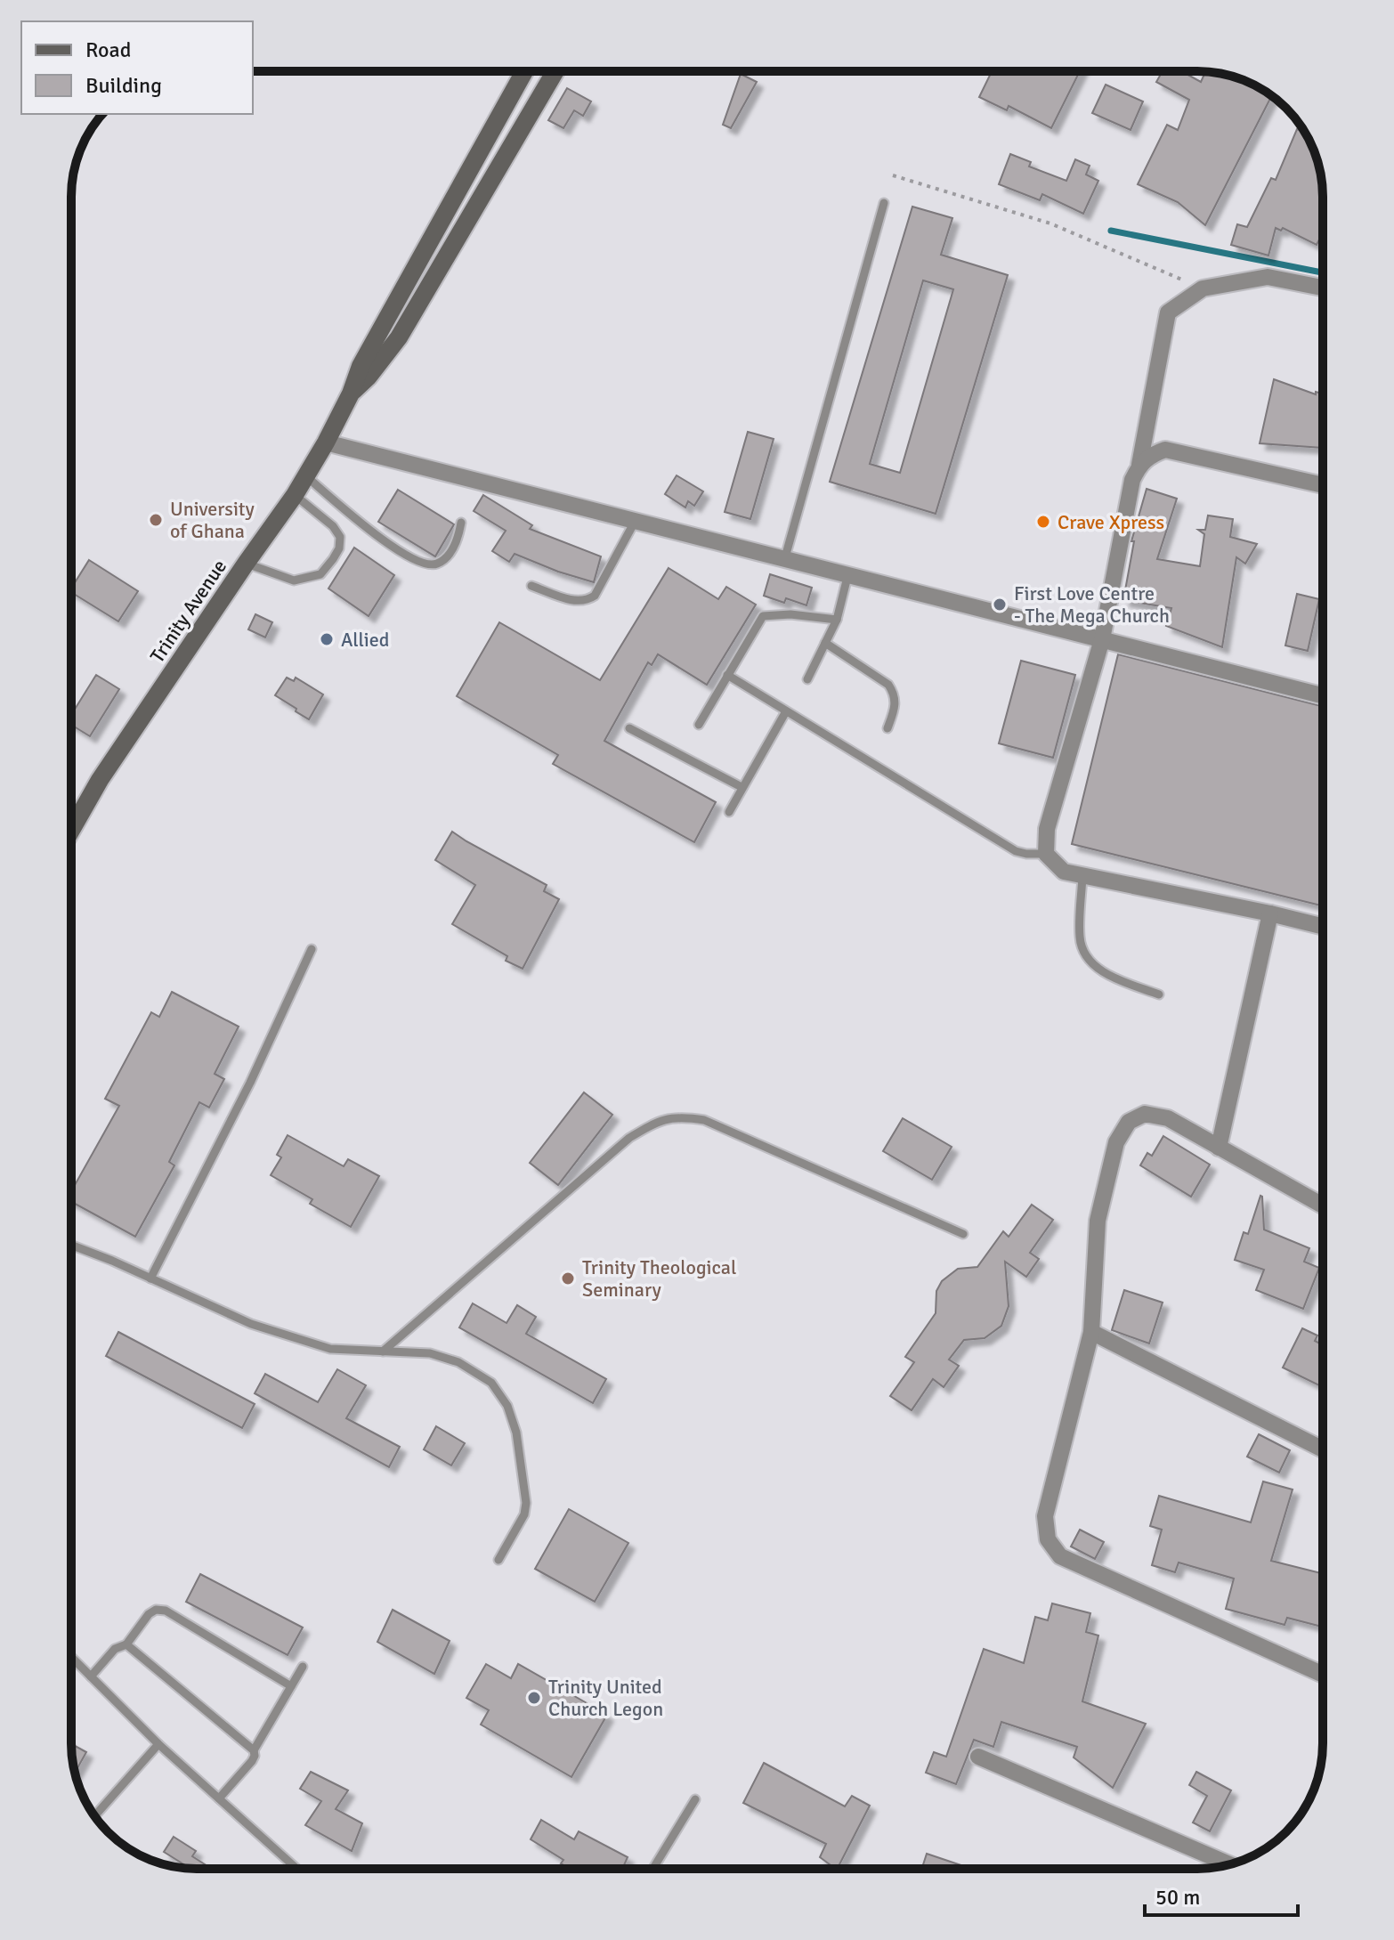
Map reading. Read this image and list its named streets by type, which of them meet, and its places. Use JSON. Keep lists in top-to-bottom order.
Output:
{
  "streets": {
    "street": ["Trinity Avenue"]
  },
  "places": [
    "University of Ghana",
    "Crave Xpress",
    "First Love Centre - The Mega Church",
    "Allied",
    "Trinity Theological Seminary",
    "Trinity United Church Legon"
  ],
  "legend": ["Road", "Building"],
  "scale_bar": "50 m"
}
